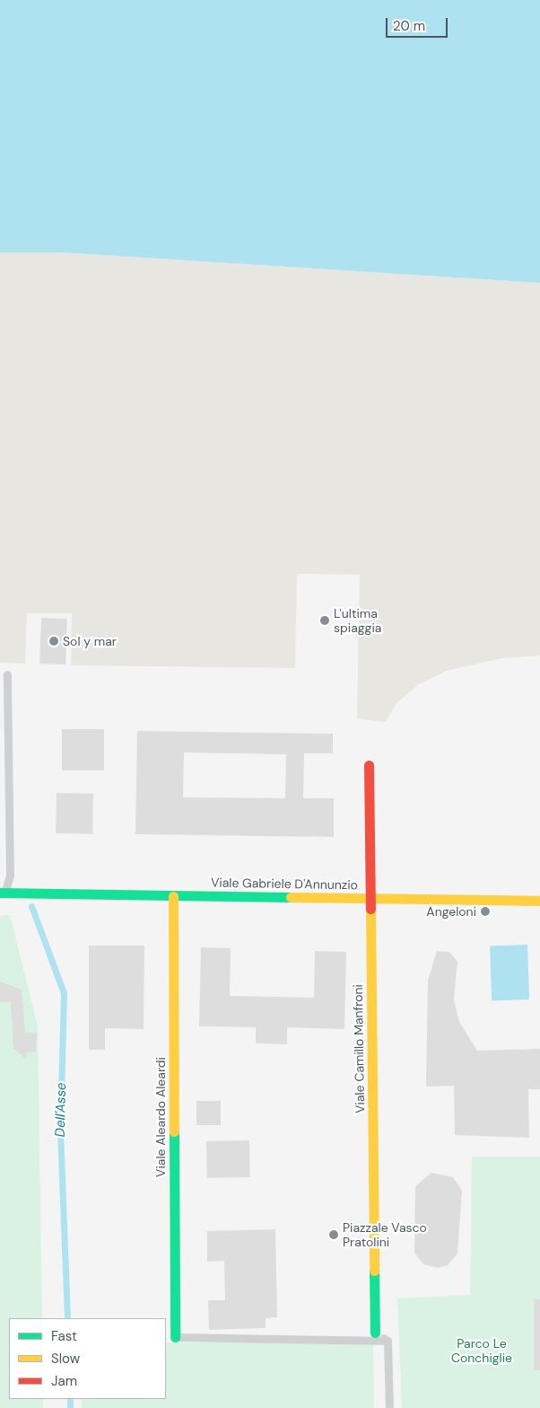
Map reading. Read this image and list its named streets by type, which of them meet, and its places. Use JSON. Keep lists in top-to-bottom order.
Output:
{
  "streets": {
    "street": ["Viale Gabriele D'Annunzio", "Viale Camillo Manfroni", "Viale Aleardo Aleardi"]
  },
  "crossings": [
    ["Viale Gabriele D'Annunzio", "Viale Camillo Manfroni"],
    ["Viale Gabriele D'Annunzio", "Viale Aleardo Aleardi"]
  ],
  "water": ["Dell'Asse"],
  "parks": ["Parco Le Conchiglie"],
  "places": [
    "L'ultima spiaggia",
    "Sol y mar",
    "Angeloni",
    "Piazzale Vasco Pratolini"
  ],
  "legend": ["Fast", "Slow", "Jam"],
  "scale_bar": "20 m"
}
